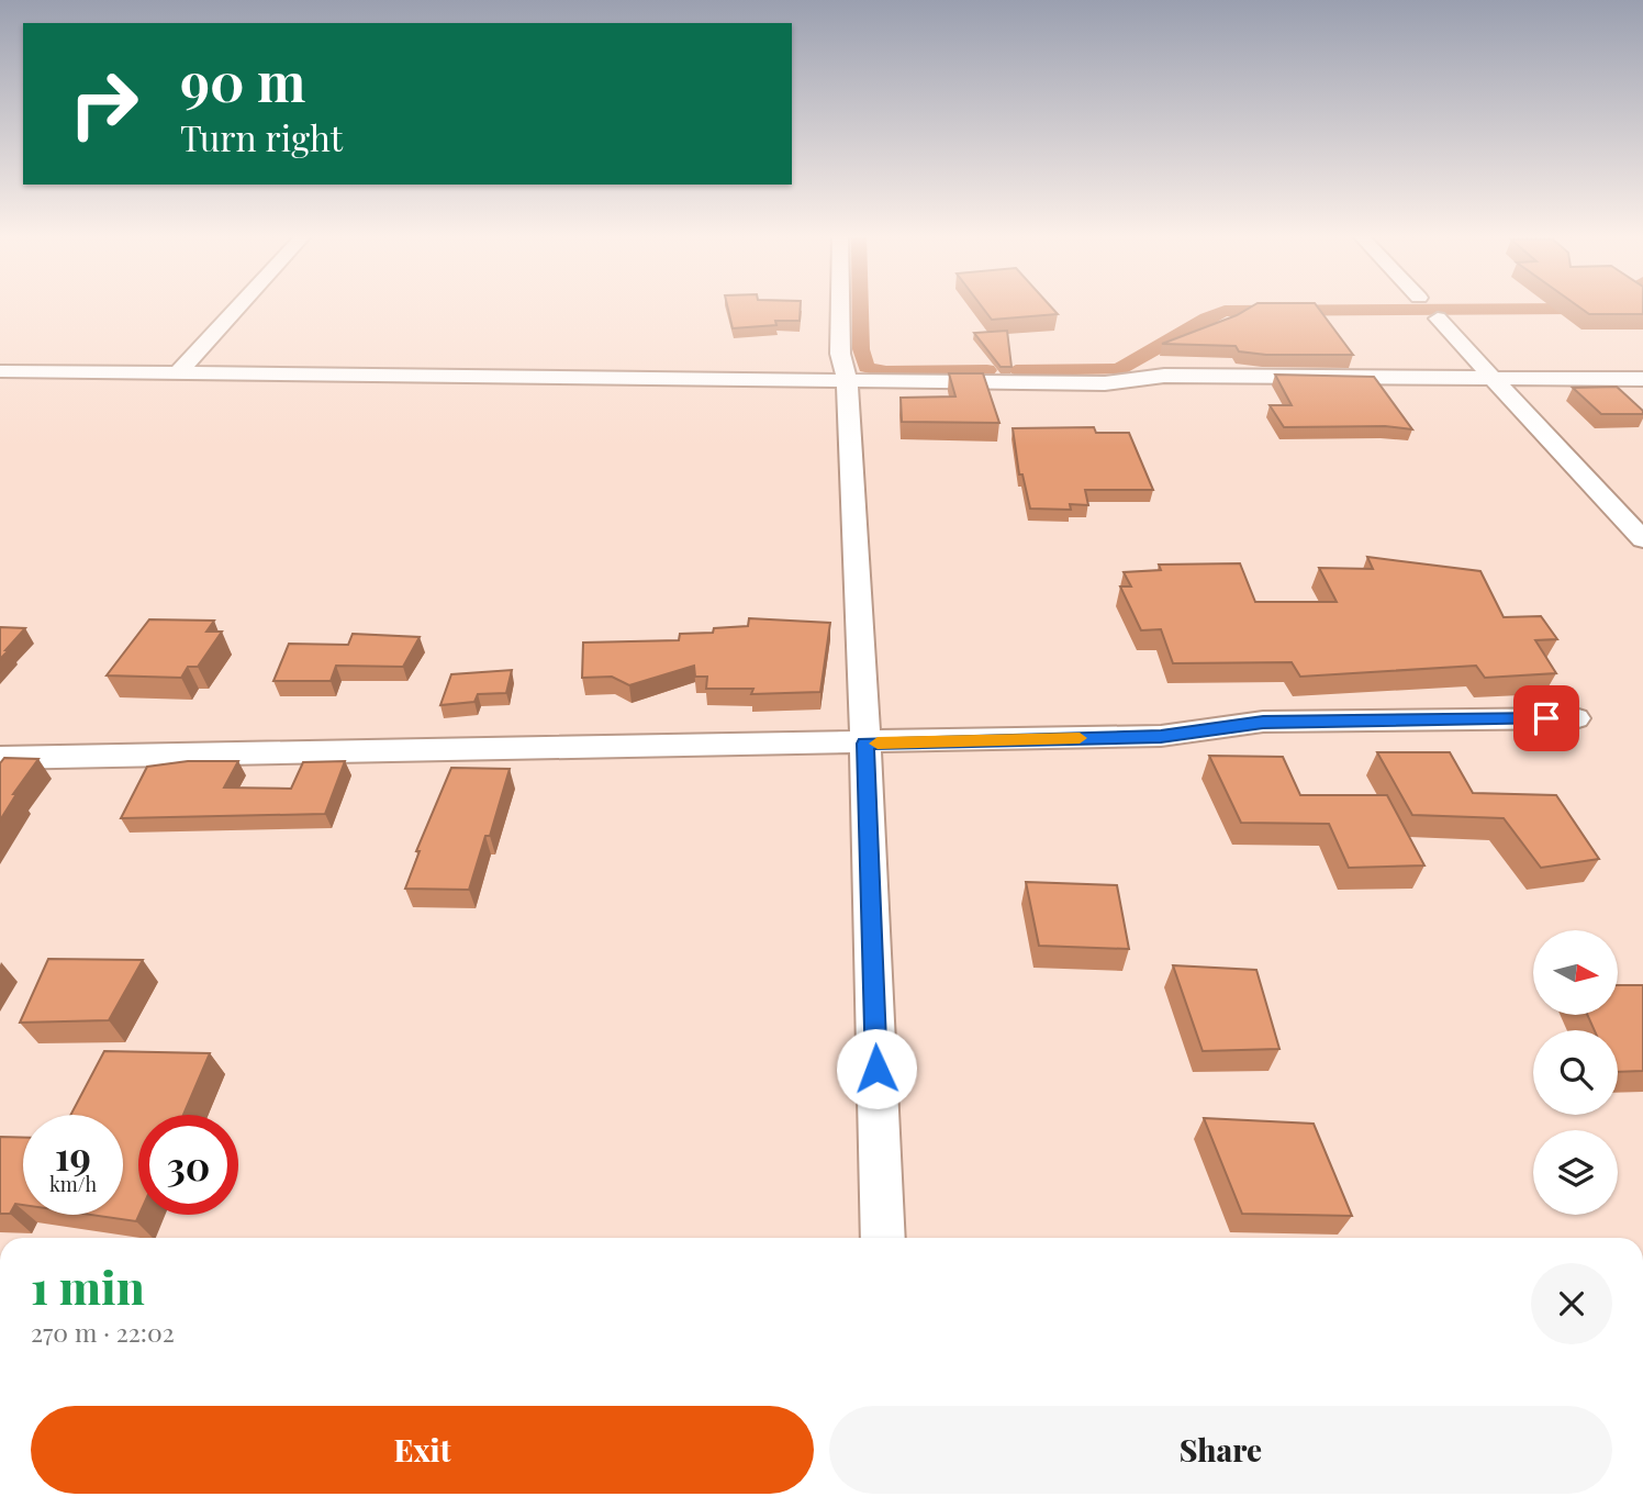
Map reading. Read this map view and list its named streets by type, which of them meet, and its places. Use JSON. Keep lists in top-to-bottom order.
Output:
{
  "north": "right",
  "page": {
    "turn": ["90 m", "Turn right"],
    "speed": "19 km/h",
    "limit": "30",
    "heading": ["1 min", "270 m · 22:02"],
    "buttons": ["Exit", "Share"]
  }
}
